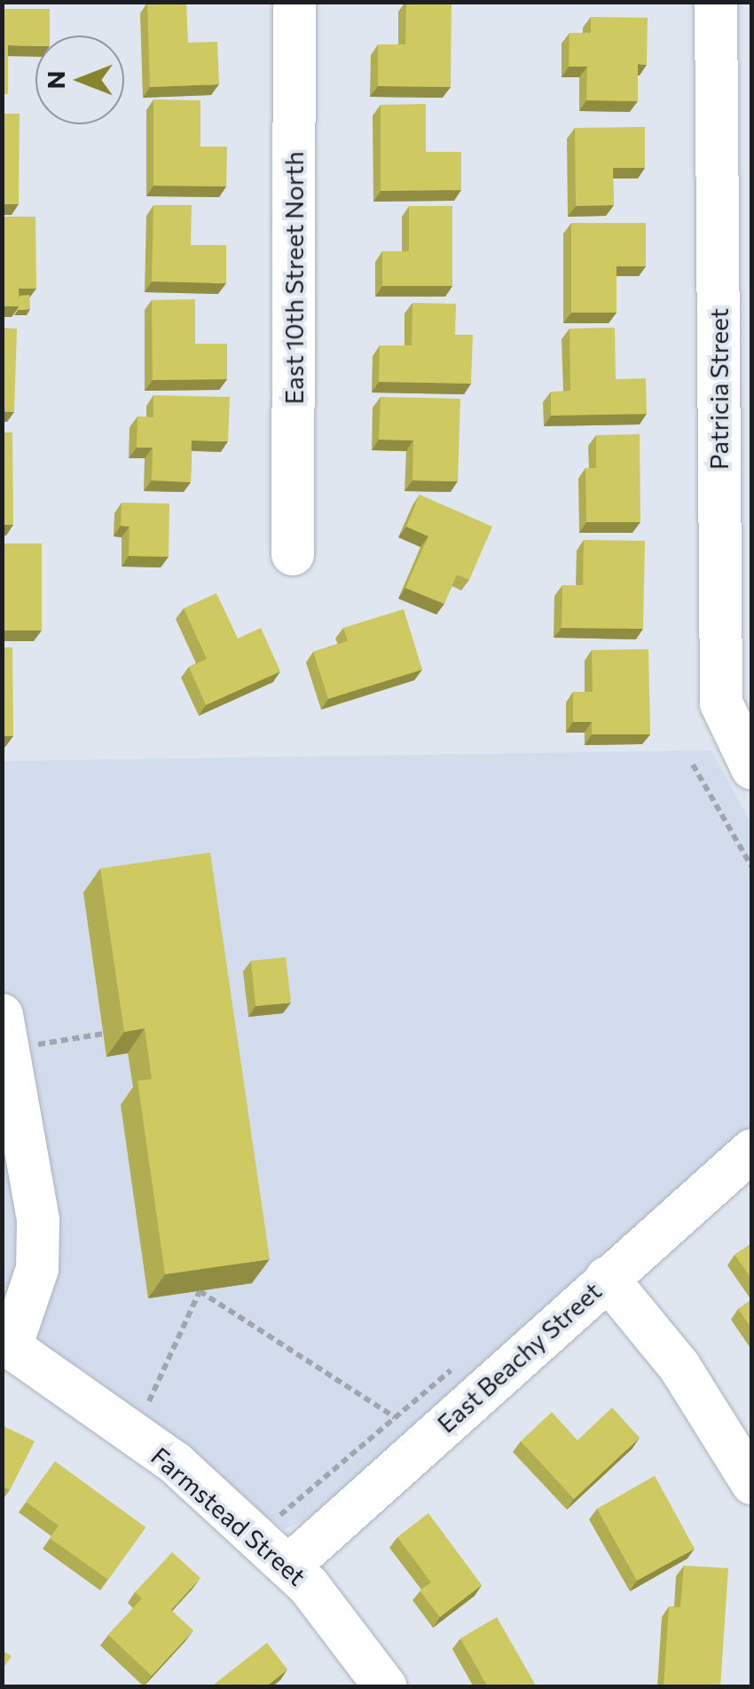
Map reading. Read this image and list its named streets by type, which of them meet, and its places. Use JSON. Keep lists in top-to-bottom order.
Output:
{
  "streets": {
    "street": [
      "East 10th Street North",
      "Patricia Street",
      "East Beachy Street",
      "Farmstead Street"
    ]
  },
  "crossings": [
    ["East Beachy Street", "Farmstead Street"]
  ],
  "north": "left"
}
